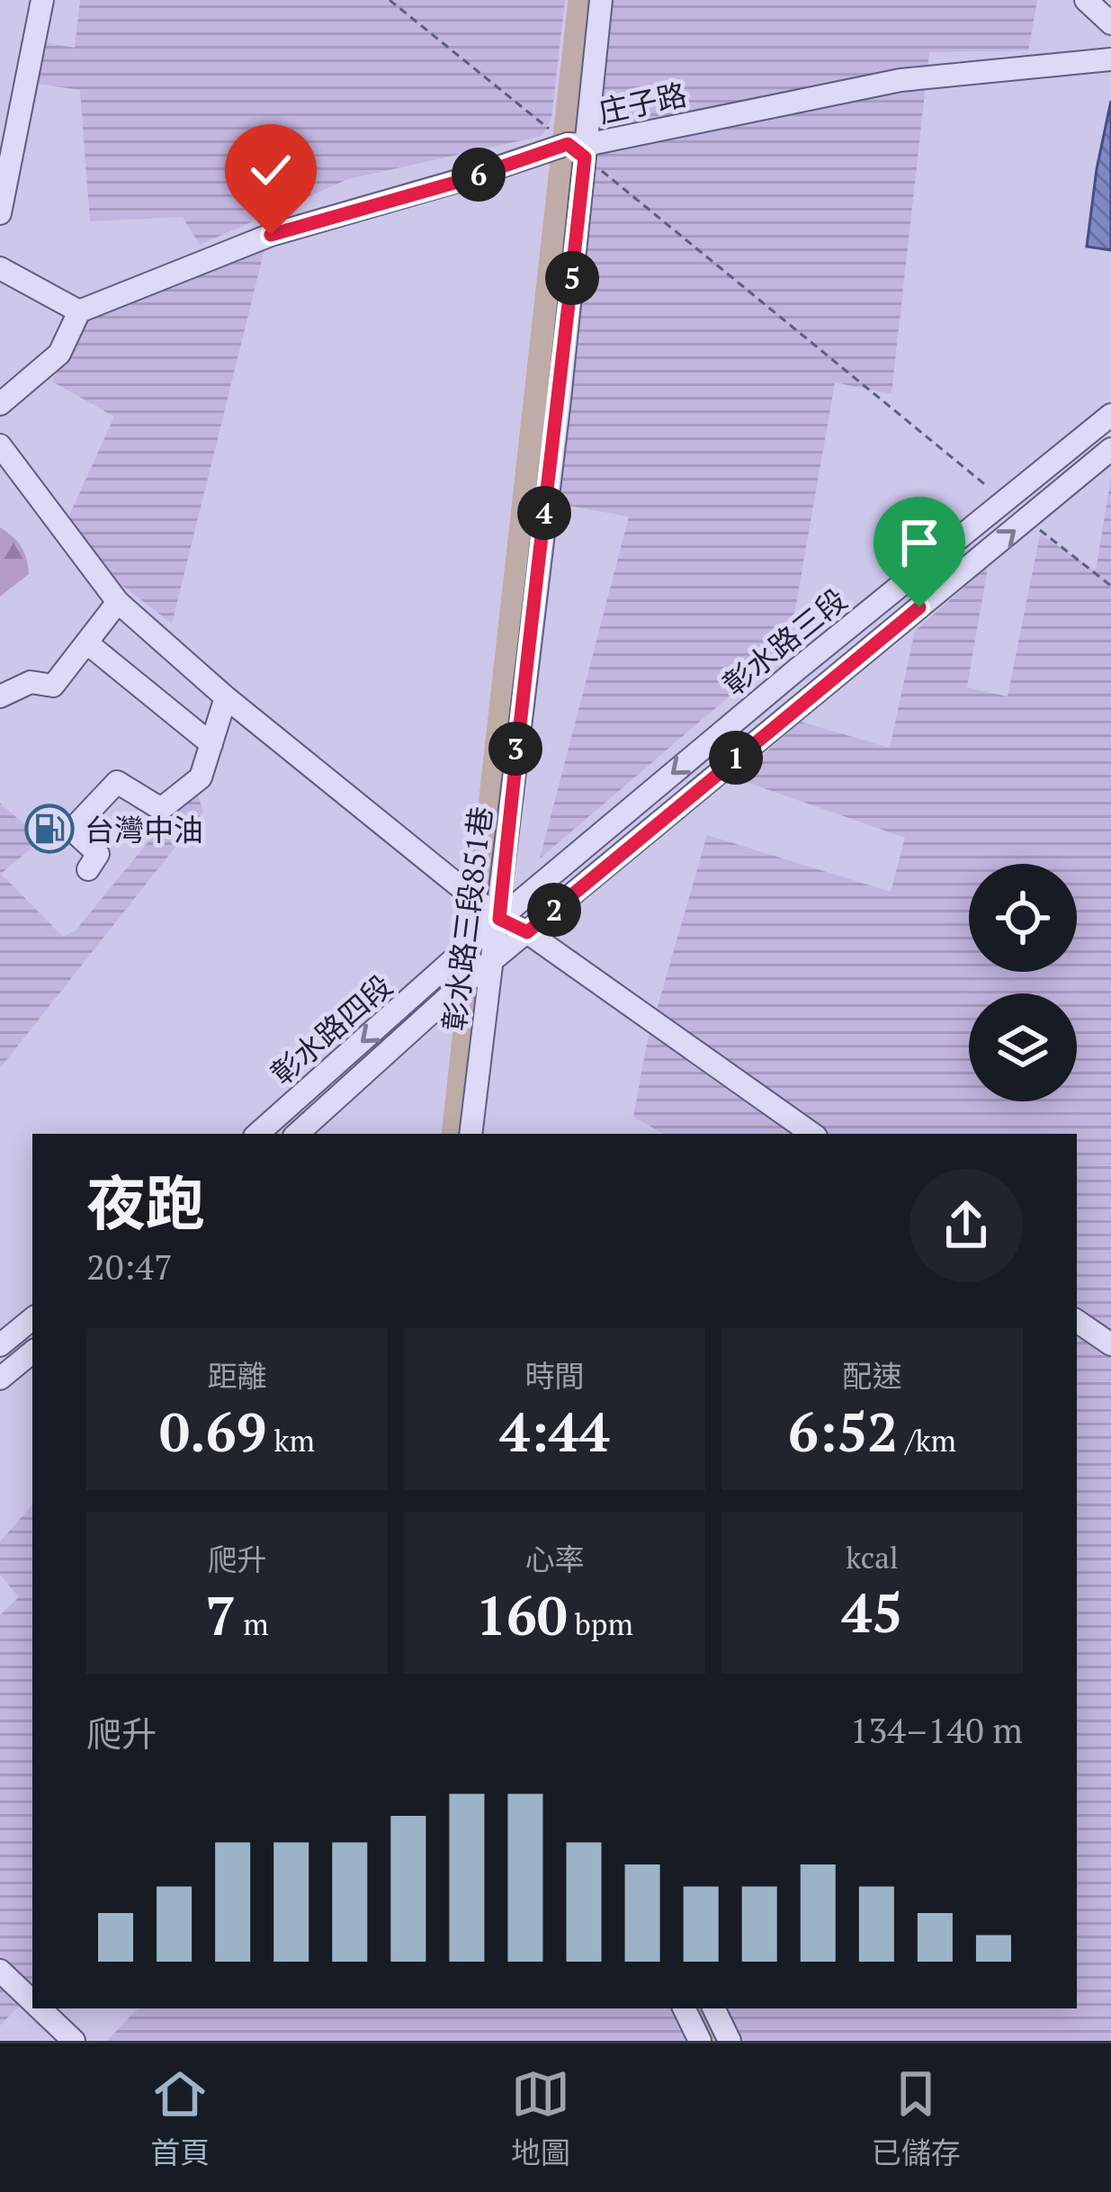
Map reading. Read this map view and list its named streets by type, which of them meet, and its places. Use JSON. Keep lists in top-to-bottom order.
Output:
{
  "streets": {
    "street": [
      "庄子路",
      "彰水路三段",
      "彰水路三段851巷",
      "彰水路四段"
    ]
  },
  "crossings": [
    ["庄子路", "彰水路三段851巷"],
    ["彰水路三段", "彰水路三段851巷"],
    ["彰水路三段", "彰水路四段"],
    ["彰水路三段851巷", "彰水路四段"]
  ],
  "places": {
    "fuel station": ["台灣中油"]
  },
  "page": {
    "pins": [
      "6",
      "5",
      "4",
      "3",
      "1",
      "2"
    ],
    "heading": ["夜跑", "20:47"],
    "stats": [
      ["距離", "0.69 km"],
      ["時間", "4:44"],
      ["配速", "6:52 /km"],
      ["爬升", "7 m"],
      ["心率", "160 bpm"],
      ["kcal", "45"]
    ],
    "chart": ["爬升", "134–140 m"],
    "tabs": ["首頁", "地圖", "已儲存"]
  }
}
